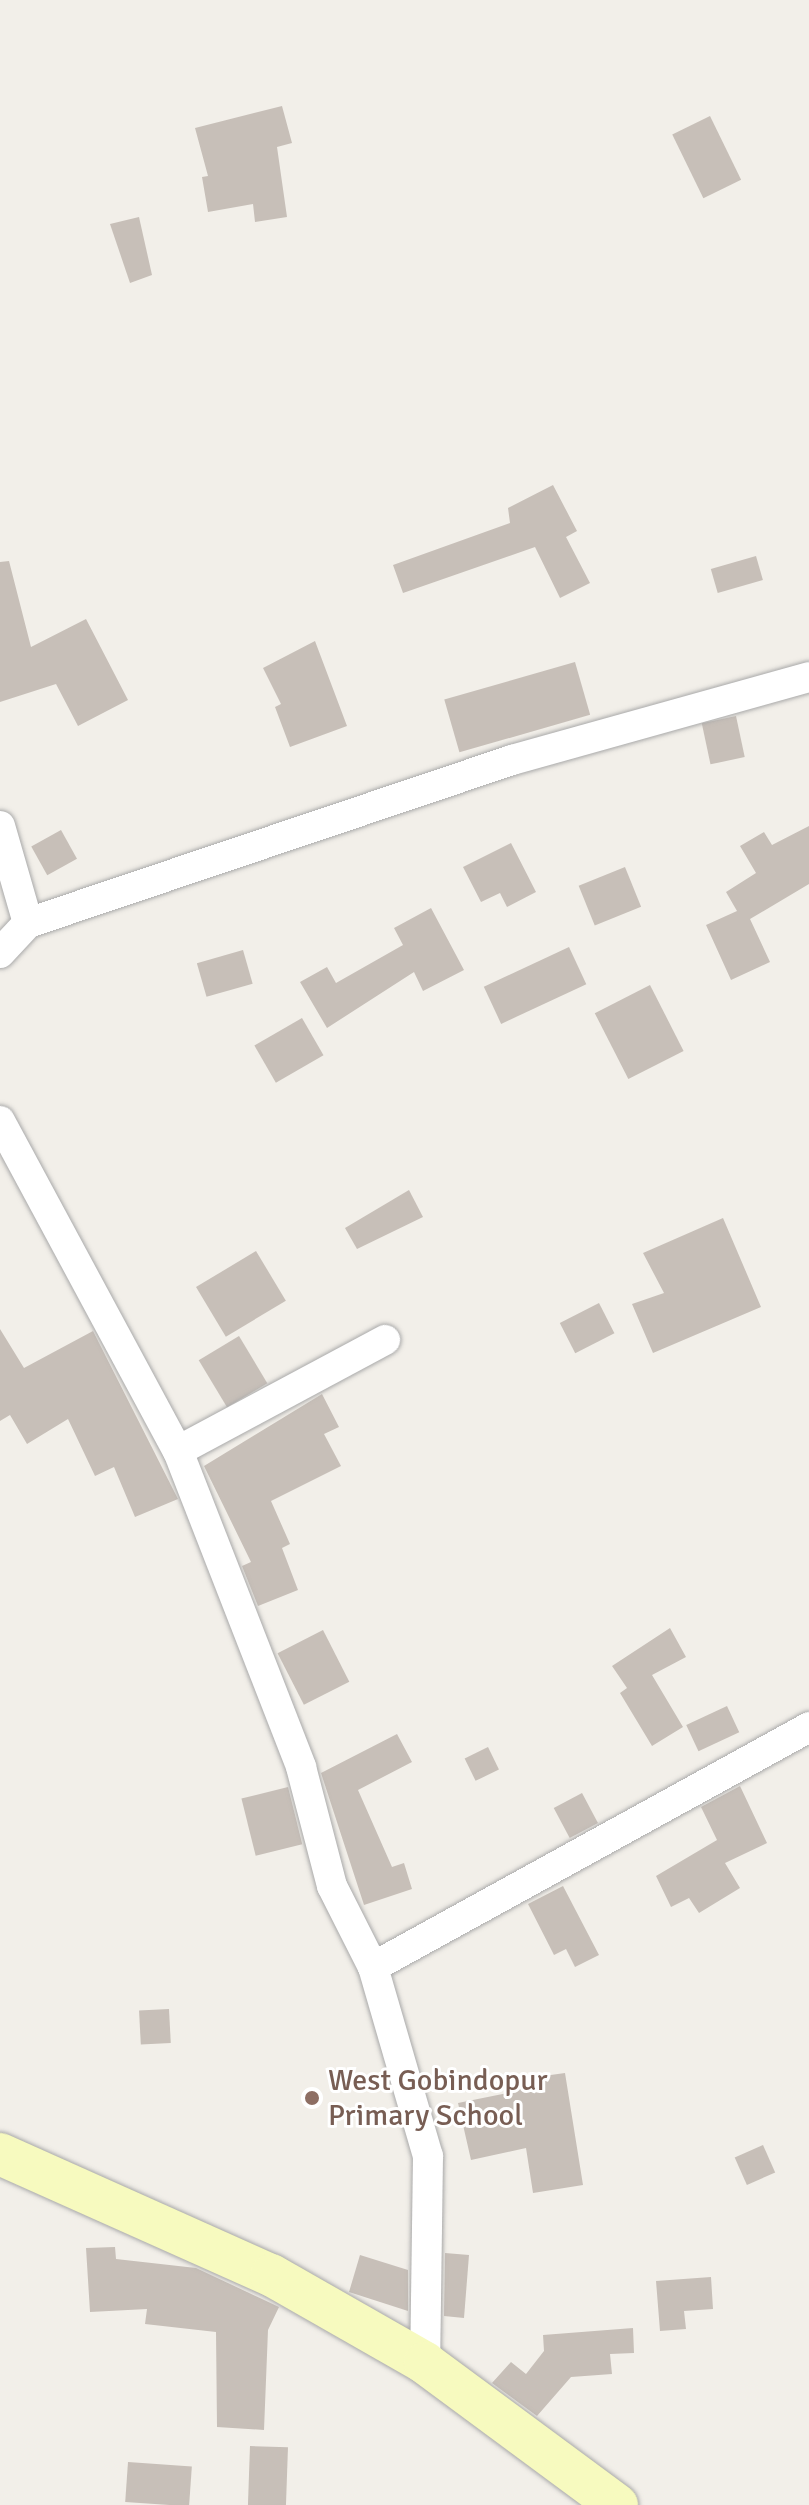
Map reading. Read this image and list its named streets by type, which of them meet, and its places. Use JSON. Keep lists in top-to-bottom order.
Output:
{
  "places": ["West Gobindopur Primary School"]
}
